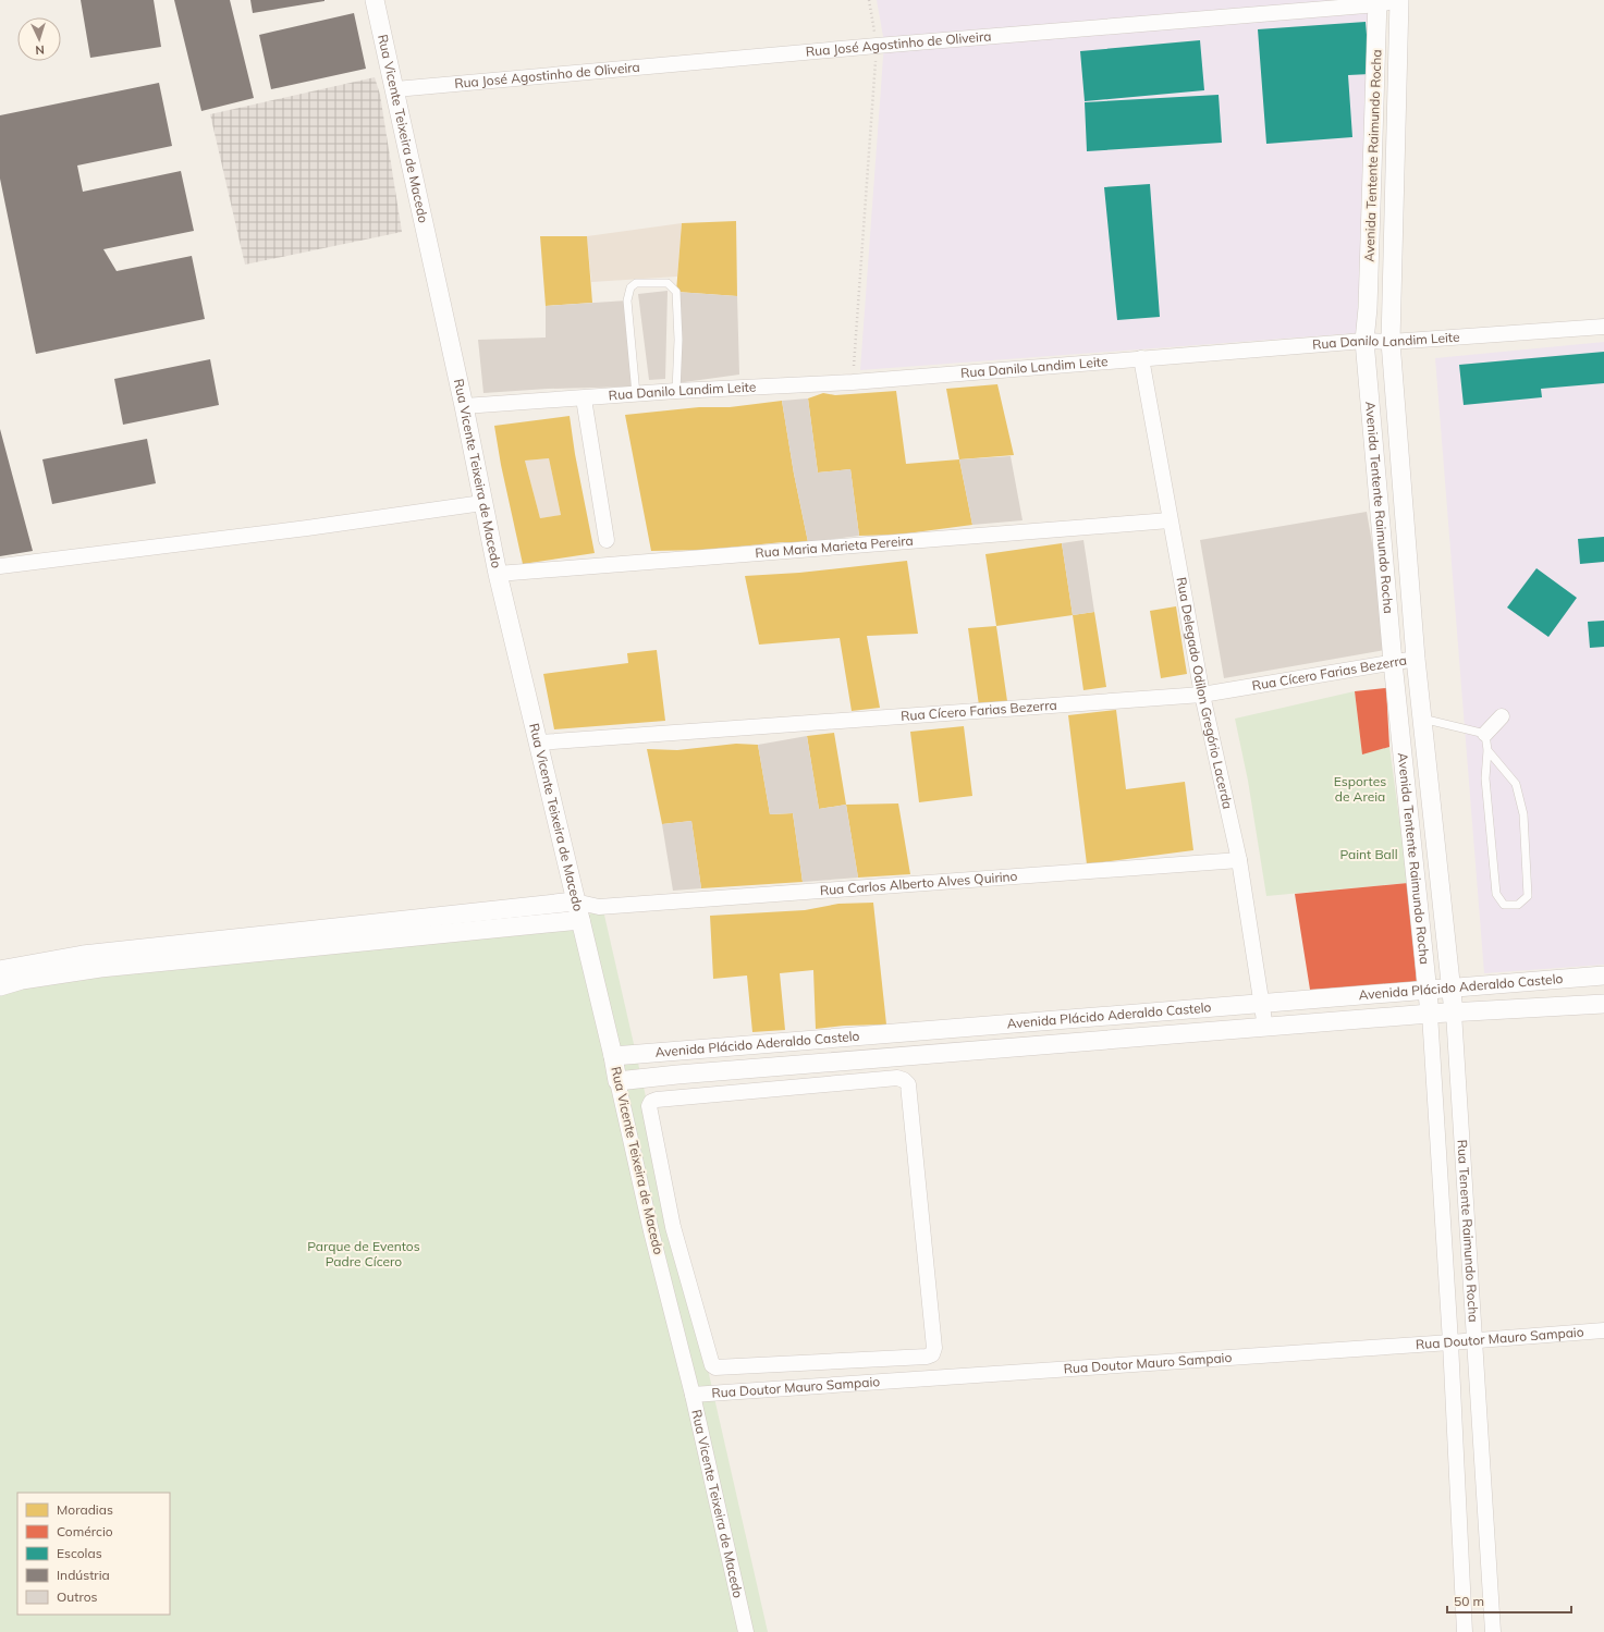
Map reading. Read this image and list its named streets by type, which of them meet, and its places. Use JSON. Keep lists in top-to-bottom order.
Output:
{
  "streets": {
    "street": [
      "Rua José Agostinho de Oliveira",
      "Rua Vicente Teixeira de Macedo",
      "Avenida Tentente Raimundo Rocha",
      "Rua Danilo Landim Leite",
      "Rua Maria Marieta Pereira",
      "Rua Cícero Farias Bezerra",
      "Rua Delegado Odilon Gregório Lacerda",
      "Rua Carlos Alberto Alves Quirino",
      "Avenida Plácido Aderaldo Castelo",
      "Rua Tenente Raimundo Rocha",
      "Rua Doutor Mauro Sampaio"
    ]
  },
  "crossings": [
    ["Rua José Agostinho de Oliveira", "Rua Vicente Teixeira de Macedo"],
    ["Rua José Agostinho de Oliveira", "Avenida Tentente Raimundo Rocha"],
    ["Rua Vicente Teixeira de Macedo", "Rua Danilo Landim Leite"],
    ["Rua Vicente Teixeira de Macedo", "Rua Maria Marieta Pereira"],
    ["Rua Vicente Teixeira de Macedo", "Rua Cícero Farias Bezerra"],
    ["Rua Vicente Teixeira de Macedo", "Avenida Plácido Aderaldo Castelo"],
    ["Rua Vicente Teixeira de Macedo", "Rua Doutor Mauro Sampaio"],
    ["Avenida Tentente Raimundo Rocha", "Rua Danilo Landim Leite"],
    ["Avenida Tentente Raimundo Rocha", "Rua Cícero Farias Bezerra"],
    ["Avenida Tentente Raimundo Rocha", "Avenida Plácido Aderaldo Castelo"],
    ["Avenida Tentente Raimundo Rocha", "Rua Tenente Raimundo Rocha"],
    ["Rua Danilo Landim Leite", "Rua Delegado Odilon Gregório Lacerda"],
    ["Rua Maria Marieta Pereira", "Rua Delegado Odilon Gregório Lacerda"],
    ["Rua Cícero Farias Bezerra", "Rua Delegado Odilon Gregório Lacerda"],
    ["Rua Delegado Odilon Gregório Lacerda", "Rua Carlos Alberto Alves Quirino"],
    ["Rua Delegado Odilon Gregório Lacerda", "Avenida Plácido Aderaldo Castelo"],
    ["Avenida Plácido Aderaldo Castelo", "Rua Tenente Raimundo Rocha"],
    ["Rua Tenente Raimundo Rocha", "Rua Doutor Mauro Sampaio"]
  ],
  "parks": ["Esportes de Areia", "Paint Ball", "Parque de Eventos Padre Cícero"],
  "legend": [
    "Moradias",
    "Comércio",
    "Escolas",
    "Indústria",
    "Outros"
  ],
  "scale_bar": "50 m",
  "north": "bottom"
}
